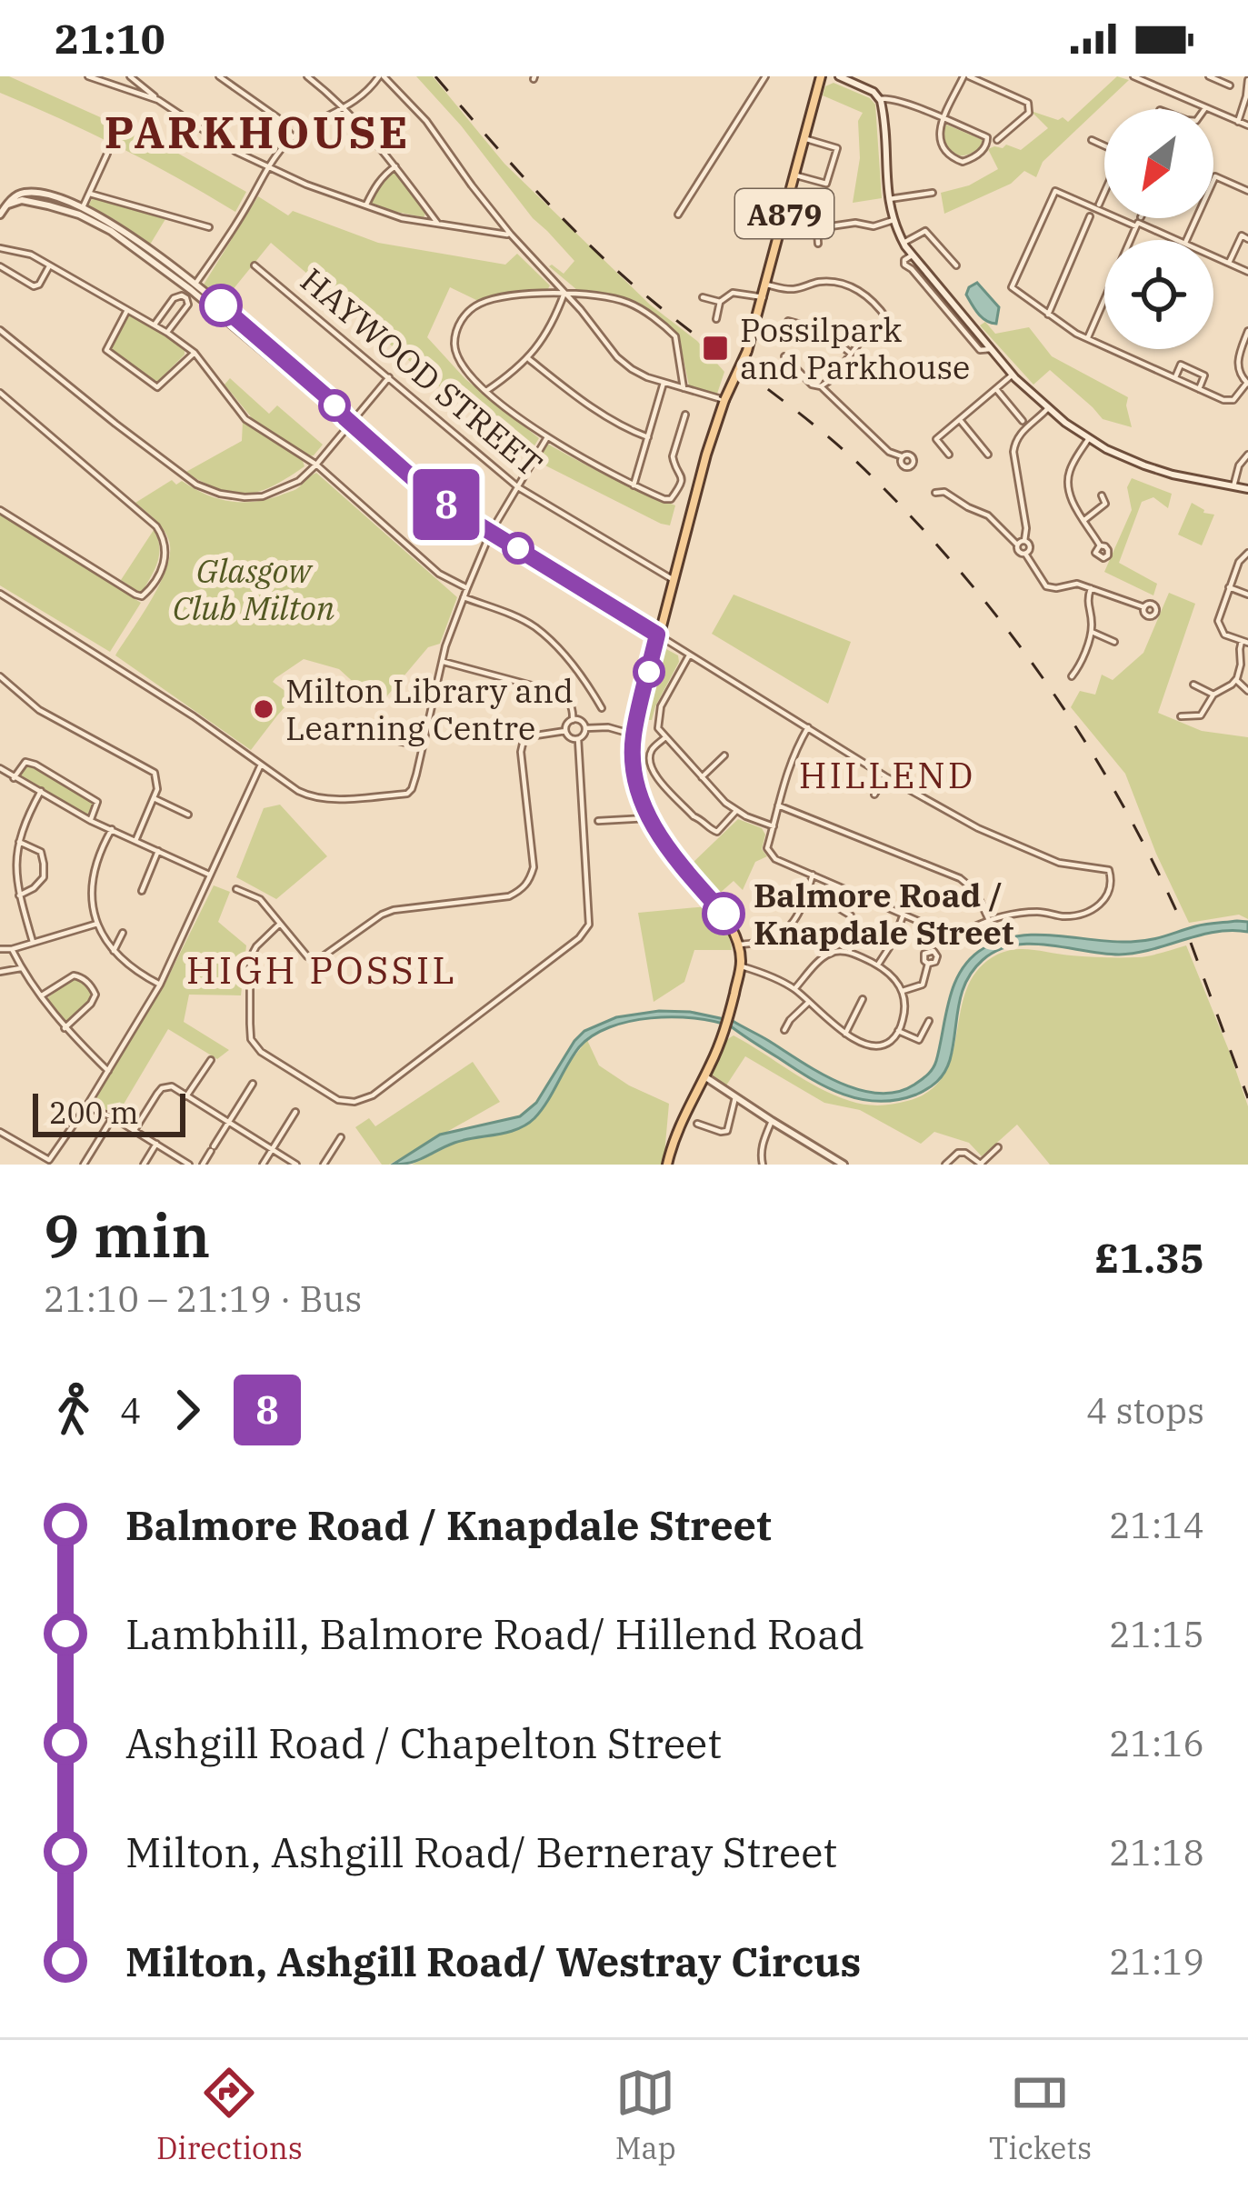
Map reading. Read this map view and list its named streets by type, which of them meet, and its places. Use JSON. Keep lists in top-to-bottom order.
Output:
{
  "streets": {
    "main road": ["A879"],
    "street": ["HAYWOOD STREET"]
  },
  "crossings": [
    ["A879", "HAYWOOD STREET"]
  ],
  "districts": ["PARKHOUSE", "HILLEND", "HIGH POSSIL"],
  "parks": ["Glasgow Club Milton"],
  "places": {
    "transit": ["Possilpark and Parkhouse"],
    "other": ["Milton Library and Learning Centre", "Balmore Road / Knapdale Street"]
  },
  "lines": ["bus line 8"],
  "scale_bar": "200 m",
  "north": "bottom left",
  "page": {
    "status": "21:10",
    "on_map": "8",
    "scale": "200 m",
    "heading": ["9 min", "21:10 – 21:19 · Bus", "£1.35"],
    "legs": ["4", "8", "4 stops"],
    "list": [
      {
        "name": "Balmore Road / Knapdale Street",
        "value": "21:14"
      },
      {
        "name": "Lambhill, Balmore Road/ Hillend Road",
        "value": "21:15"
      },
      {
        "name": "Ashgill Road / Chapelton Street",
        "value": "21:16"
      },
      {
        "name": "Milton, Ashgill Road/ Berneray Street",
        "value": "21:18"
      },
      {
        "name": "Milton, Ashgill Road/ Westray Circus",
        "value": "21:19"
      }
    ],
    "tabs": ["Directions", "Map", "Tickets"]
  }
}
